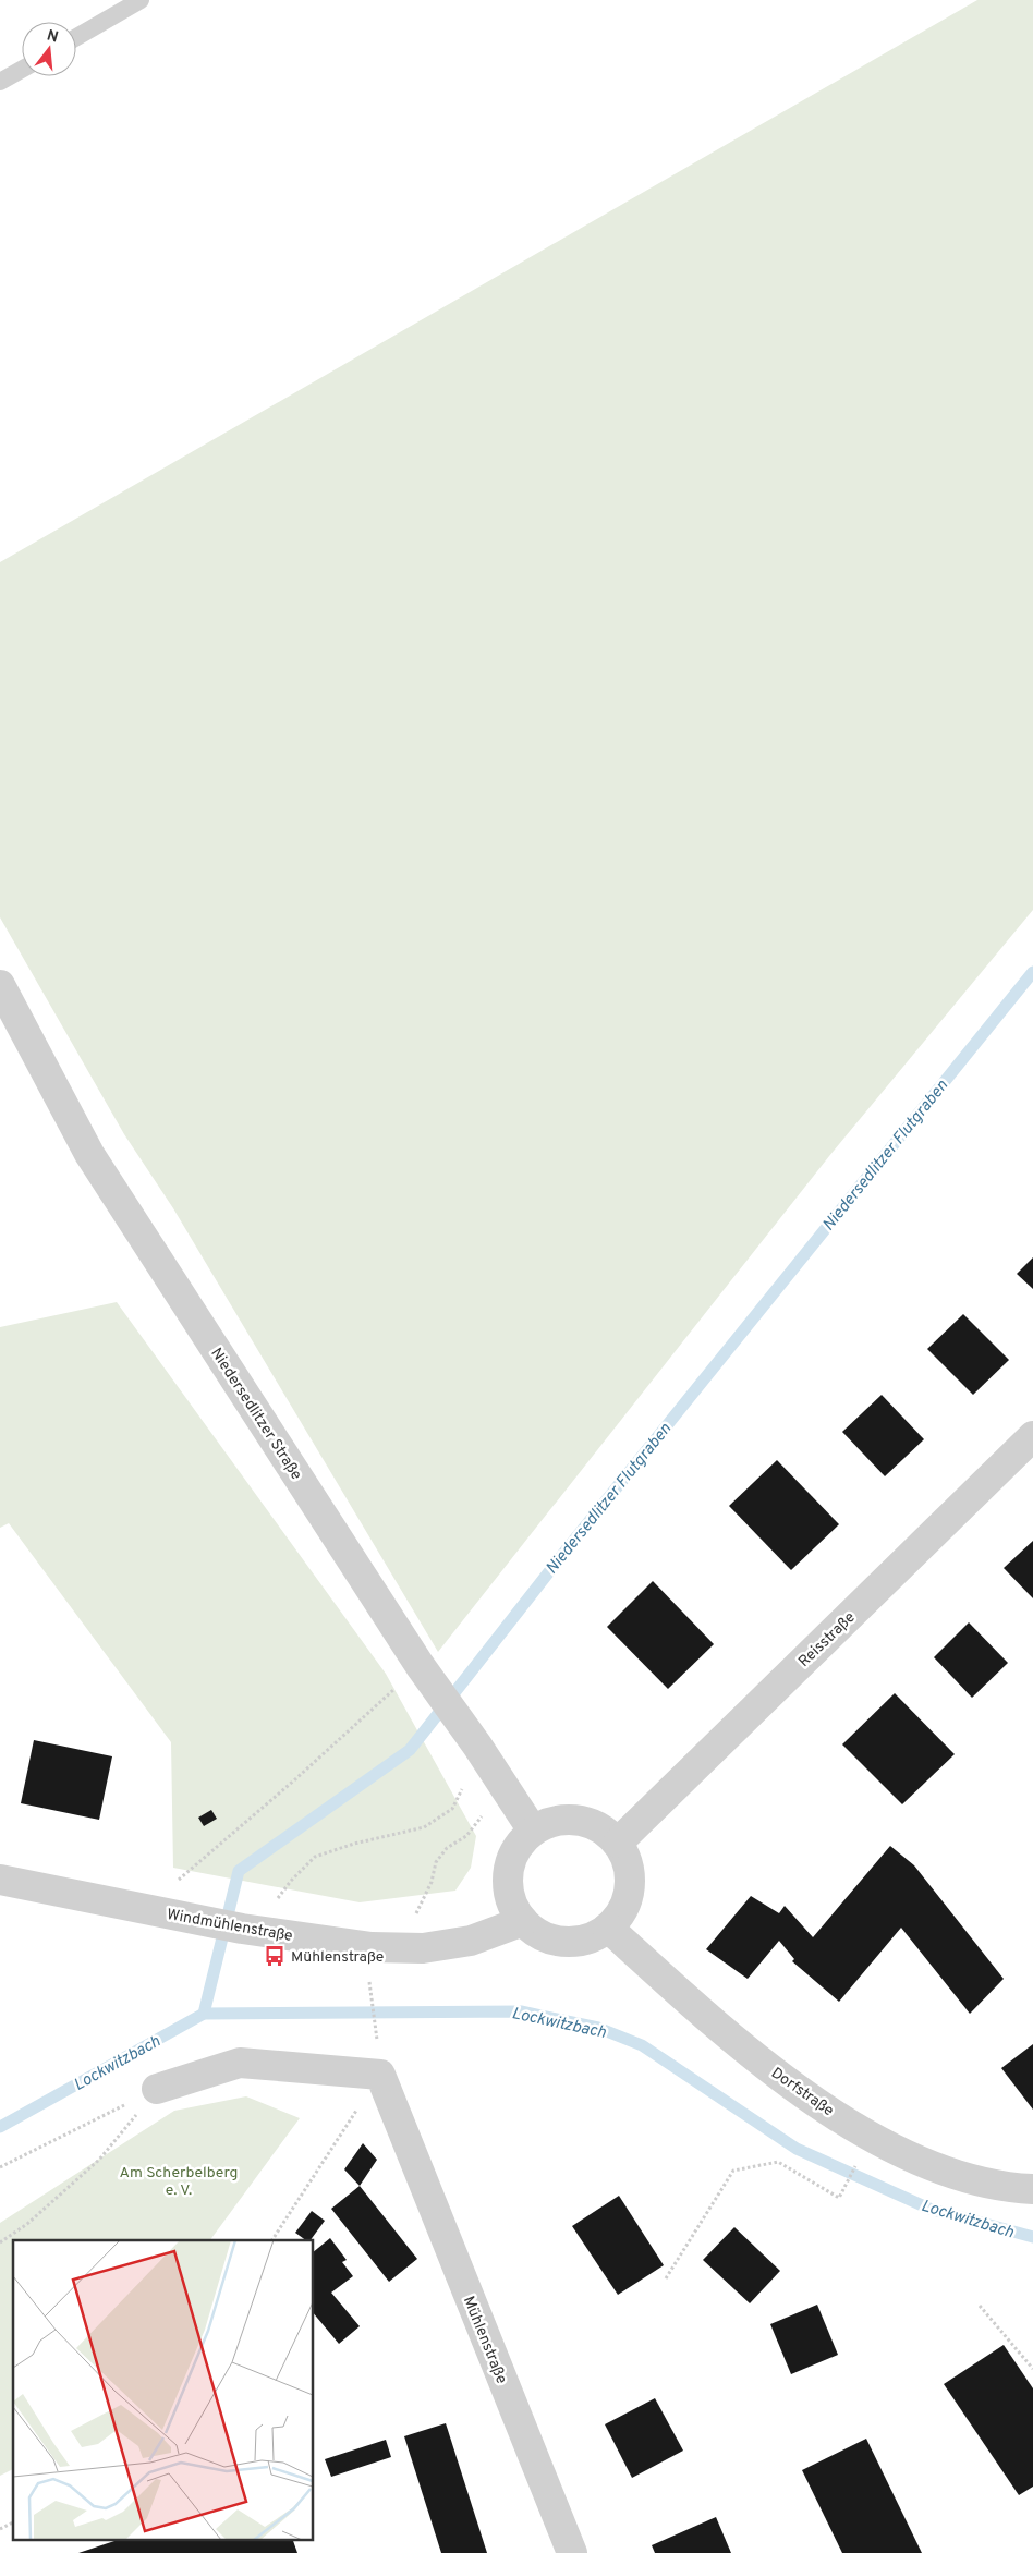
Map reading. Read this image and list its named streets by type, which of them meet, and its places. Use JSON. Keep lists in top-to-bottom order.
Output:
{
  "streets": {
    "street": [
      "Niedersedlitzer Straße",
      "Reisstraße",
      "Windmühlenstraße",
      "Dorfstraße",
      "Mühlenstraße"
    ]
  },
  "crossings": [
    ["Niedersedlitzer Straße", "Reisstraße"],
    ["Niedersedlitzer Straße", "Windmühlenstraße"],
    ["Niedersedlitzer Straße", "Dorfstraße"],
    ["Reisstraße", "Windmühlenstraße"],
    ["Reisstraße", "Dorfstraße"],
    ["Windmühlenstraße", "Dorfstraße"]
  ],
  "water": ["Niedersedlitzer Flutgraben", "Lockwitzbach"],
  "parks": ["Am Scherbelberg e. V."],
  "places": {
    "bus stop": ["Mühlenstraße"]
  },
  "north": "top"
}
